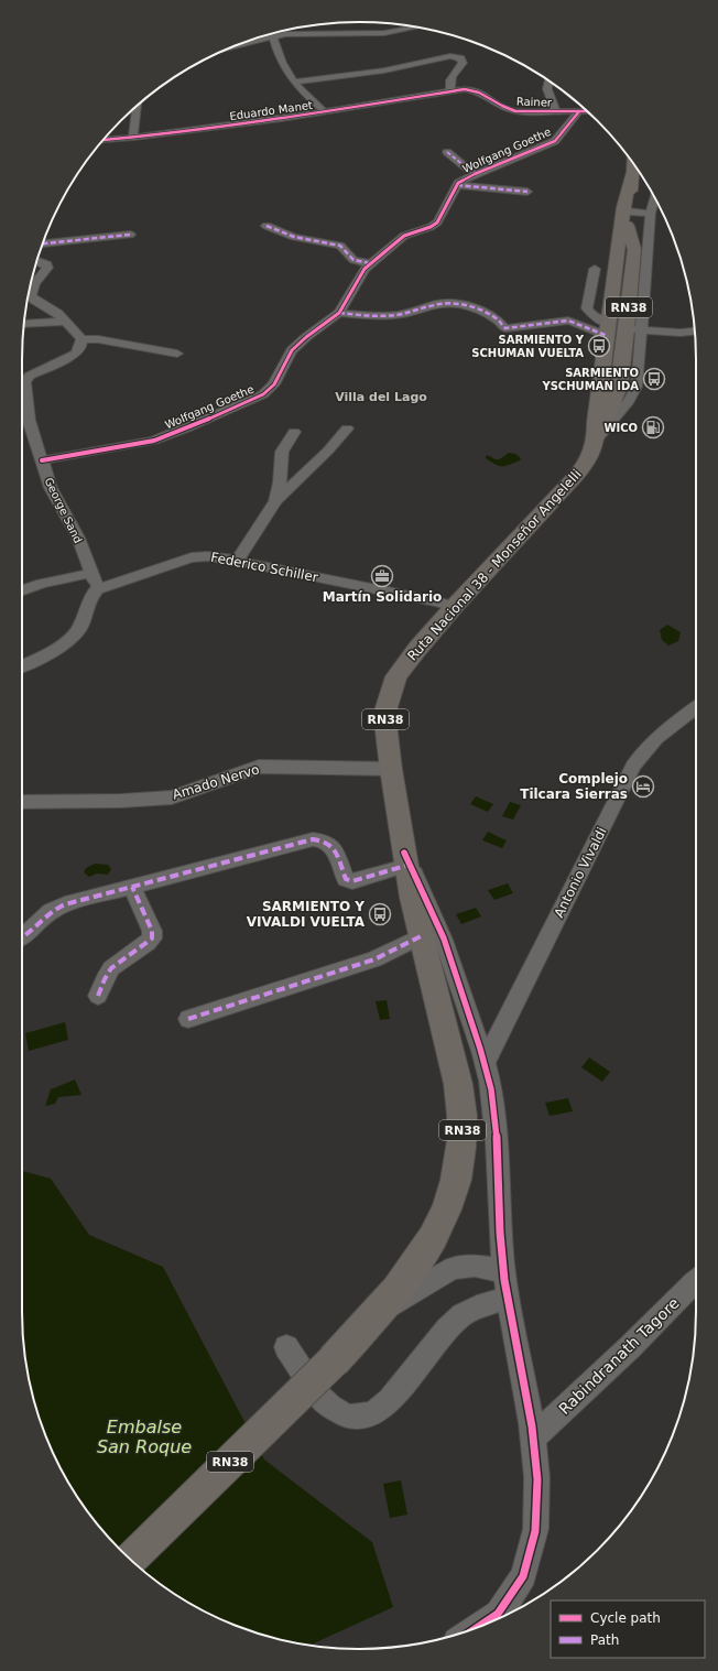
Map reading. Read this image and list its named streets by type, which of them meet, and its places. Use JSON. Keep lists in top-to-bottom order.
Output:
{
  "streets": {
    "main road": ["RN38", "Ruta Nacional 38 - Monseñor Angelelli"],
    "street": [
      "Rainer",
      "Eduardo Manet",
      "Wolfgang Goethe",
      "George Sand",
      "Federico Schiller",
      "Amado Nervo",
      "Antonio Vivaldi",
      "Rabindranath Tagore"
    ]
  },
  "crossings": [
    ["Rainer", "Eduardo Manet"],
    ["Rainer", "Wolfgang Goethe"],
    ["Wolfgang Goethe", "George Sand"],
    ["Ruta Nacional 38 - Monseñor Angelelli", "Federico Schiller"],
    ["Ruta Nacional 38 - Monseñor Angelelli", "Amado Nervo"]
  ],
  "districts": ["Villa del Lago"],
  "water": ["Embalse San Roque"],
  "places": {
    "bus stop": ["SARMIENTO Y SCHUMAN VUELTA", "SARMIENTO YSCHUMAN IDA", "SARMIENTO Y VIVALDI VUELTA"],
    "fuel station": ["WICO"],
    "office": ["Martín Solidario"],
    "hotel": ["Complejo Tilcara Sierras"]
  },
  "legend": ["Cycle path", "Path"]
}
